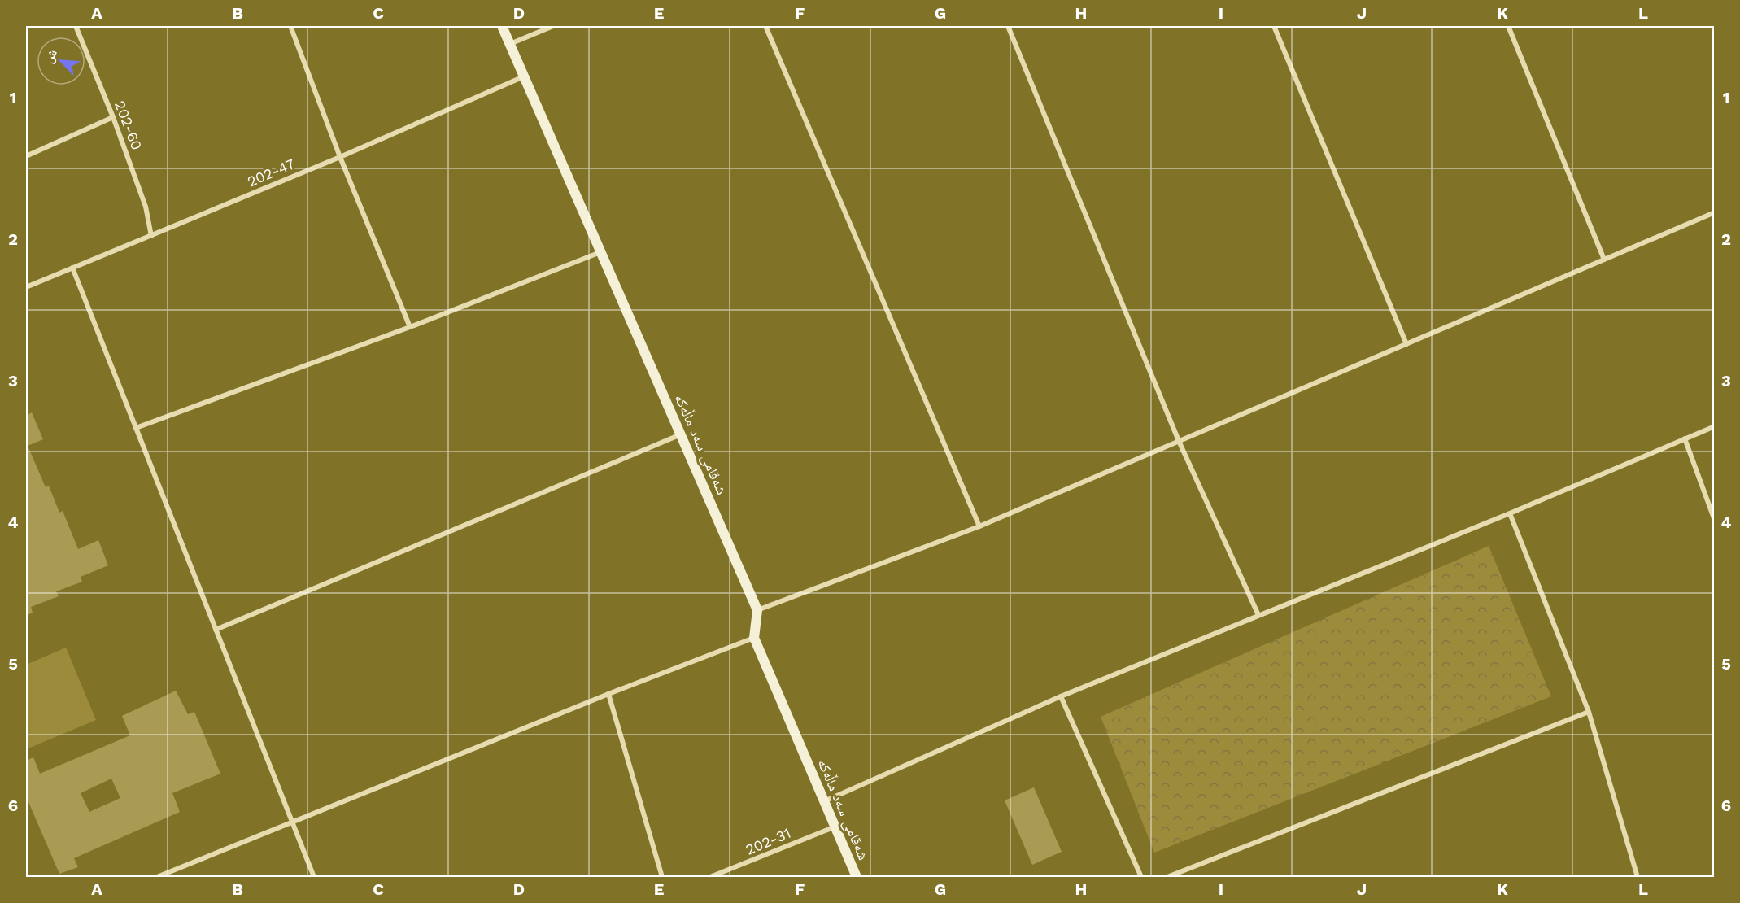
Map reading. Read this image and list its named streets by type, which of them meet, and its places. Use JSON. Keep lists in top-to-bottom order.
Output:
{
  "streets": {
    "street": [
      "202-60",
      "202-47",
      "شەقامی سەد ماڵەکە",
      "202-31"
    ]
  },
  "crossings": [
    ["202-60", "202-47"],
    ["202-47", "شەقامی سەد ماڵەکە"],
    ["شەقامی سەد ماڵەکە", "202-31"]
  ],
  "north": "top left",
  "grid": {
    "columns": [
      "A",
      "B",
      "C",
      "D",
      "E",
      "F",
      "G",
      "H",
      "I",
      "J",
      "K",
      "L"
    ],
    "rows": [
      "1",
      "2",
      "3",
      "4",
      "5",
      "6"
    ]
  }
}
